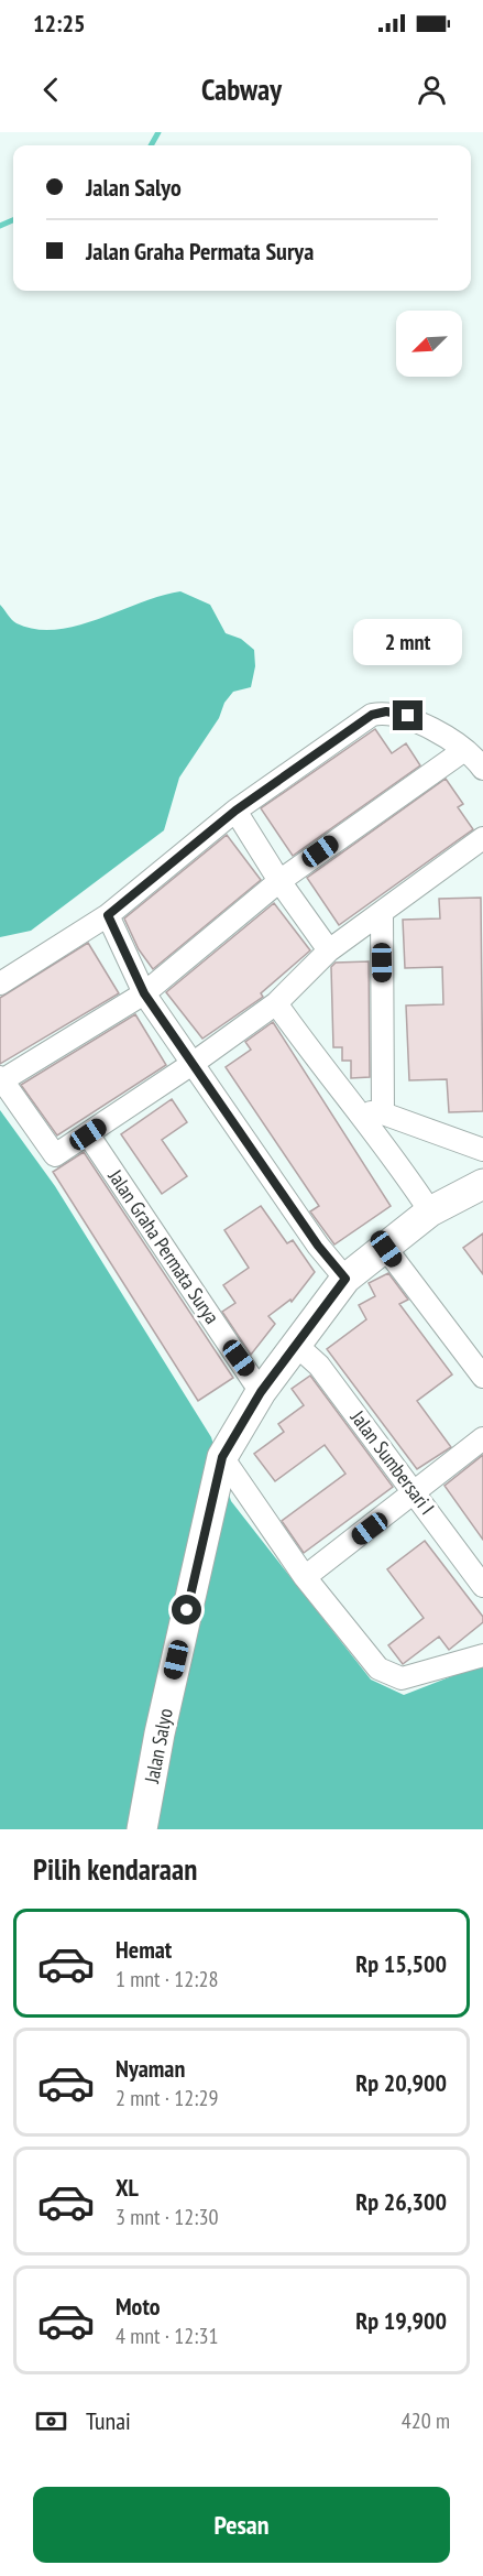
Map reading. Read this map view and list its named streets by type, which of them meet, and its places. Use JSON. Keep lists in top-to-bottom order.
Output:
{
  "streets": {
    "street": ["Jalan Graha Permata Surya", "Jalan Sumbersari I", "Jalan Salyo"]
  },
  "crossings": [
    ["Jalan Graha Permata Surya", "Jalan Salyo"],
    ["Jalan Sumbersari I", "Jalan Salyo"]
  ],
  "north": "bottom left",
  "page": {
    "status": "12:25",
    "header": "Cabway",
    "banner": ["Jalan Salyo", "Jalan Graha Permata Surya"],
    "bubble": "2 mnt",
    "heading": "Pilih kendaraan",
    "list": [
      {
        "name": "Hemat",
        "note": "1 mnt · 12:28",
        "value": "Rp 15,500"
      },
      {
        "name": "Nyaman",
        "note": "2 mnt · 12:29",
        "value": "Rp 20,900"
      },
      {
        "name": "XL",
        "note": "3 mnt · 12:30",
        "value": "Rp 26,300"
      },
      {
        "name": "Moto",
        "note": "4 mnt · 12:31",
        "value": "Rp 19,900"
      }
    ],
    "pay": ["Tunai", "420 m"],
    "buttons": "Pesan"
  }
}
